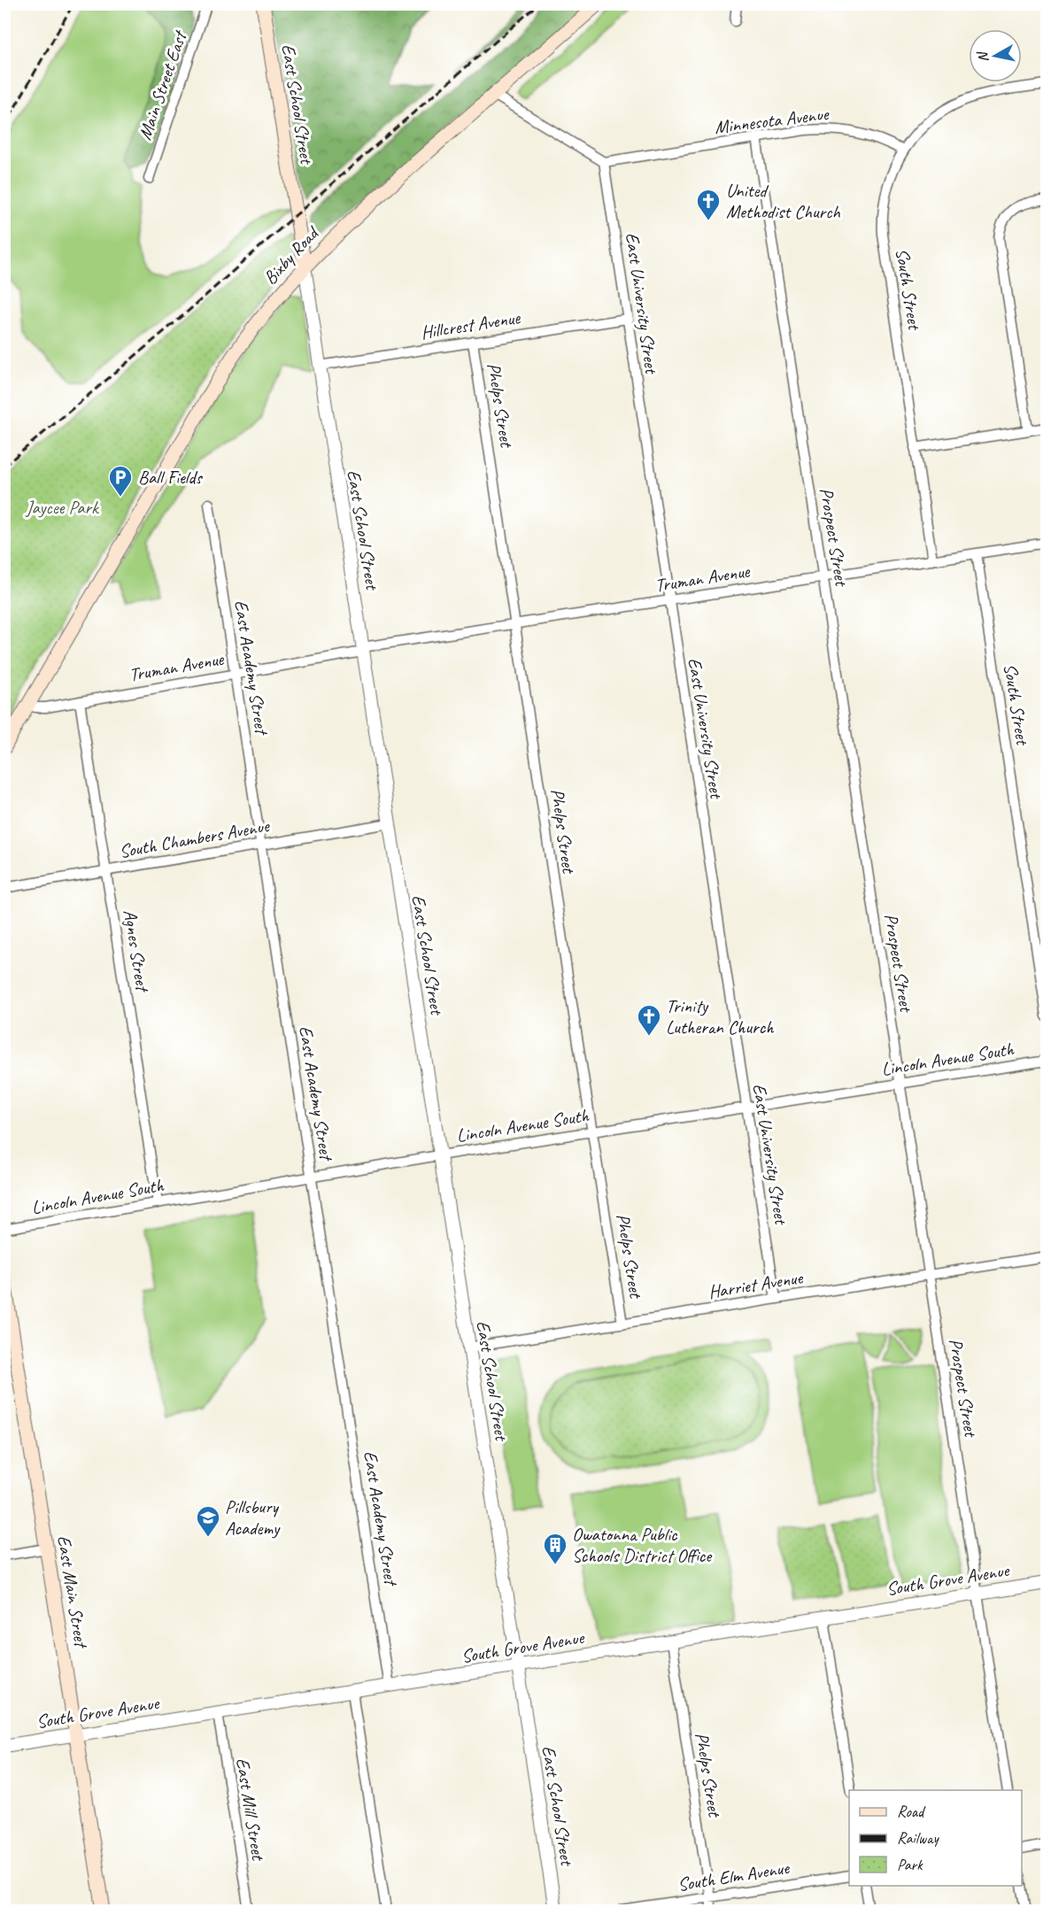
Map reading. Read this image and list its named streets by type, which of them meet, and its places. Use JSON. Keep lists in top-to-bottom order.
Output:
{
  "streets": {
    "main road": ["East School Street", "Bixby Road", "East Main Street"],
    "street": [
      "Main Street East",
      "Minnesota Avenue",
      "South Street",
      "East University Street",
      "Hillcrest Avenue",
      "Phelps Street",
      "Prospect Street",
      "Truman Avenue",
      "East Academy Street",
      "South Chambers Avenue",
      "Agnes Street",
      "Lincoln Avenue South",
      "Harriet Avenue",
      "South Grove Avenue",
      "East Mill Street",
      "South Elm Avenue"
    ]
  },
  "crossings": [
    ["East School Street", "Bixby Road"],
    ["East School Street", "Hillcrest Avenue"],
    ["East School Street", "Truman Avenue"],
    ["East School Street", "South Chambers Avenue"],
    ["East School Street", "Lincoln Avenue South"],
    ["East School Street", "Harriet Avenue"],
    ["East School Street", "South Grove Avenue"],
    ["Minnesota Avenue", "South Street"],
    ["Minnesota Avenue", "East University Street"],
    ["Minnesota Avenue", "Prospect Street"],
    ["Bixby Road", "Truman Avenue"],
    ["South Street", "Truman Avenue"],
    ["East University Street", "Hillcrest Avenue"],
    ["East University Street", "Truman Avenue"],
    ["East University Street", "Lincoln Avenue South"],
    ["East University Street", "Harriet Avenue"],
    ["Hillcrest Avenue", "Phelps Street"],
    ["Phelps Street", "Truman Avenue"],
    ["Phelps Street", "Lincoln Avenue South"],
    ["Phelps Street", "Harriet Avenue"],
    ["Phelps Street", "South Grove Avenue"],
    ["Phelps Street", "South Elm Avenue"],
    ["Prospect Street", "Truman Avenue"],
    ["Prospect Street", "Lincoln Avenue South"],
    ["Prospect Street", "Harriet Avenue"],
    ["Prospect Street", "South Grove Avenue"],
    ["Truman Avenue", "East Academy Street"],
    ["Truman Avenue", "Agnes Street"],
    ["East Academy Street", "South Chambers Avenue"],
    ["East Academy Street", "Lincoln Avenue South"],
    ["East Academy Street", "South Grove Avenue"],
    ["South Chambers Avenue", "Agnes Street"],
    ["Agnes Street", "Lincoln Avenue South"],
    ["South Grove Avenue", "East Main Street"],
    ["South Grove Avenue", "East Mill Street"]
  ],
  "parks": ["Jaycee Park"],
  "places": {
    "church": ["United Methodist Church", "Trinity Lutheran Church"],
    "parking": ["Ball Fields"],
    "school or university": ["Pillsbury Academy"],
    "building": ["Owatonna Public Schools District Office"]
  },
  "legend": ["Road", "Railway", "Park"],
  "north": "left"
}
